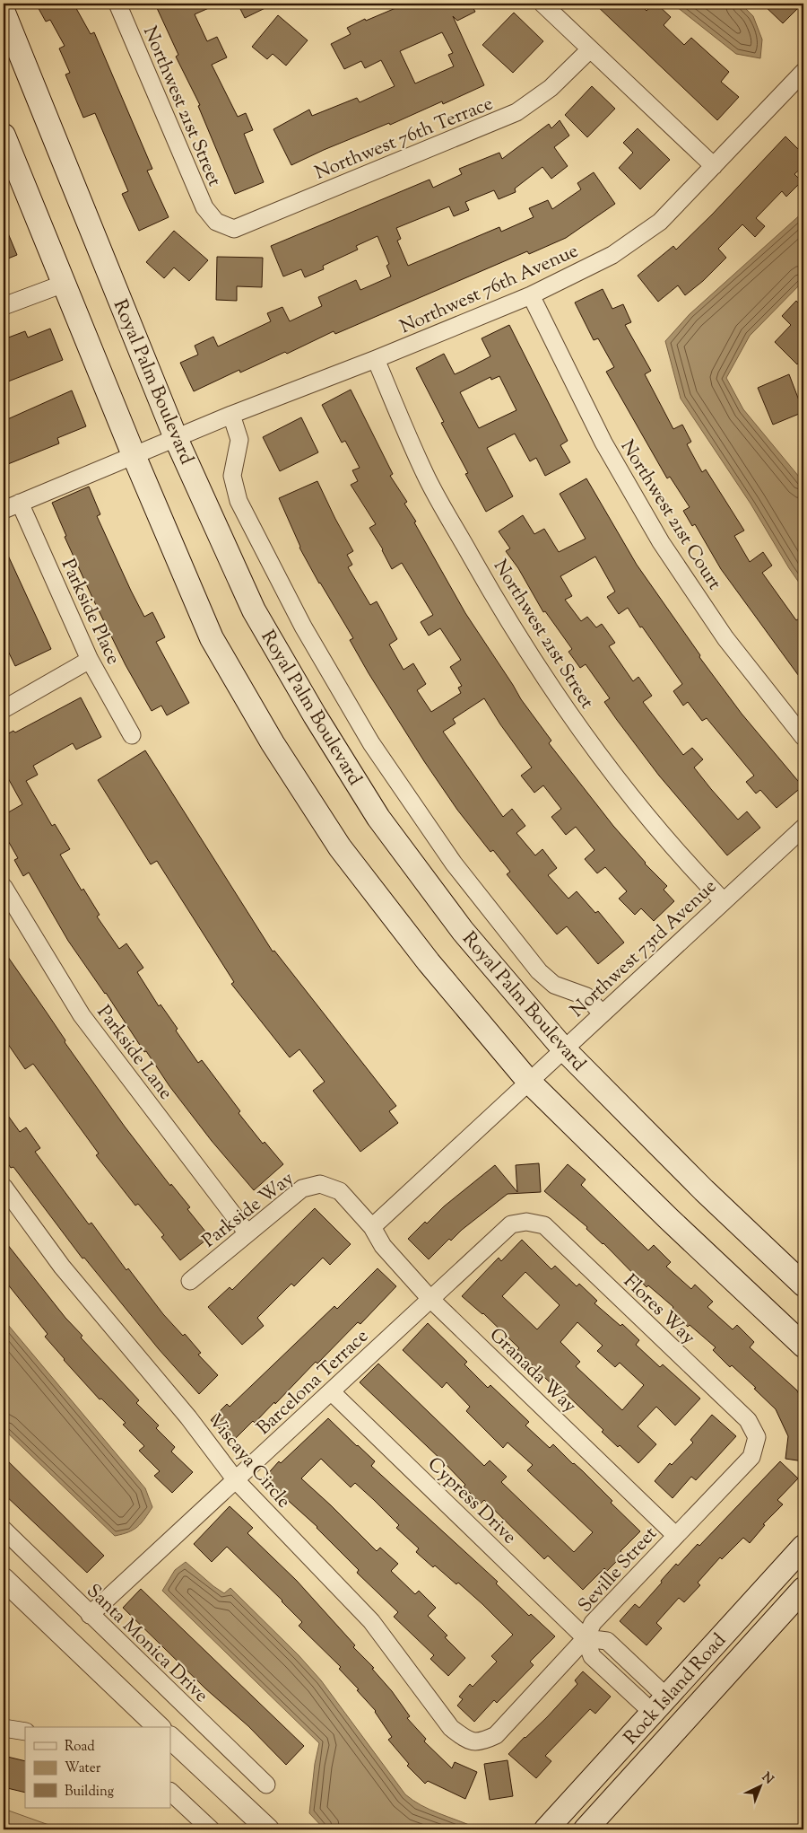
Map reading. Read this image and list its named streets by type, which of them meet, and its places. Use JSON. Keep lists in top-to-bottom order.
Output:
{
  "streets": {
    "main road": ["Royal Palm Boulevard", "Rock Island Road"],
    "street": [
      "Northwest 21st Street",
      "Northwest 76th Terrace",
      "Northwest 76th Avenue",
      "Northwest 21st Court",
      "Parkside Place",
      "Northwest 73rd Avenue",
      "Parkside Lane",
      "Parkside Way",
      "Flores Way",
      "Granada Way",
      "Barcelona Terrace",
      "Viscaya Circle",
      "Cypress Drive",
      "Seville Street",
      "Santa Monica Drive"
    ]
  },
  "crossings": [
    ["Northwest 21st Street", "Northwest 76th Terrace"],
    ["Northwest 21st Street", "Northwest 76th Avenue"],
    ["Northwest 21st Street", "Northwest 73rd Avenue"],
    ["Northwest 76th Avenue", "Royal Palm Boulevard"],
    ["Northwest 76th Avenue", "Northwest 21st Court"],
    ["Northwest 76th Avenue", "Parkside Place"],
    ["Royal Palm Boulevard", "Northwest 73rd Avenue"],
    ["Northwest 73rd Avenue", "Parkside Way"],
    ["Northwest 73rd Avenue", "Granada Way"],
    ["Parkside Lane", "Parkside Way"],
    ["Parkside Way", "Granada Way"],
    ["Flores Way", "Barcelona Terrace"],
    ["Flores Way", "Seville Street"],
    ["Granada Way", "Barcelona Terrace"],
    ["Granada Way", "Seville Street"],
    ["Barcelona Terrace", "Viscaya Circle"],
    ["Barcelona Terrace", "Cypress Drive"],
    ["Barcelona Terrace", "Santa Monica Drive"],
    ["Viscaya Circle", "Seville Street"],
    ["Cypress Drive", "Seville Street"]
  ],
  "legend": ["Road", "Water", "Building"],
  "north": "top right"
}
